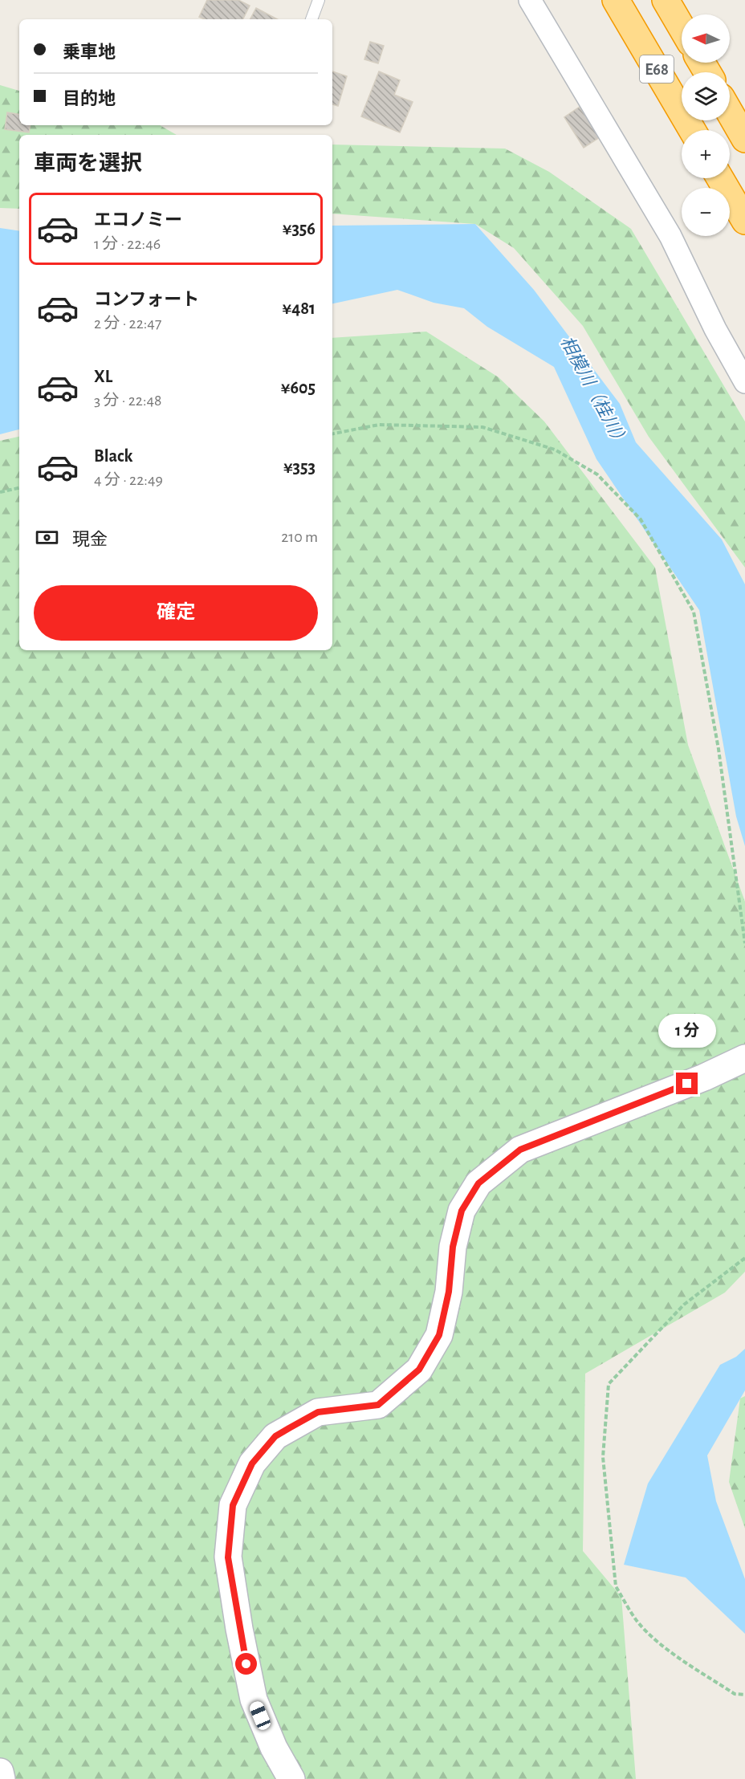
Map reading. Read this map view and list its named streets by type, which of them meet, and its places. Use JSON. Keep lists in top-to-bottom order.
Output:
{
  "streets": {
    "highway": ["E68"]
  },
  "water": ["相模川（桂川）"],
  "north": "left",
  "page": {
    "map_buttons": ["+", "−"],
    "banner": ["乗車地", "目的地"],
    "heading": "車両を選択",
    "list": [
      {
        "name": "エコノミー",
        "note": "1 分 · 22:46",
        "value": "¥356"
      },
      {
        "name": "コンフォート",
        "note": "2 分 · 22:47",
        "value": "¥481"
      },
      {
        "name": "XL",
        "note": "3 分 · 22:48",
        "value": "¥605"
      },
      {
        "name": "Black",
        "note": "4 分 · 22:49",
        "value": "¥353"
      }
    ],
    "pay": ["現金", "210 m"],
    "buttons": "確定",
    "bubble": "1 分"
  }
}
